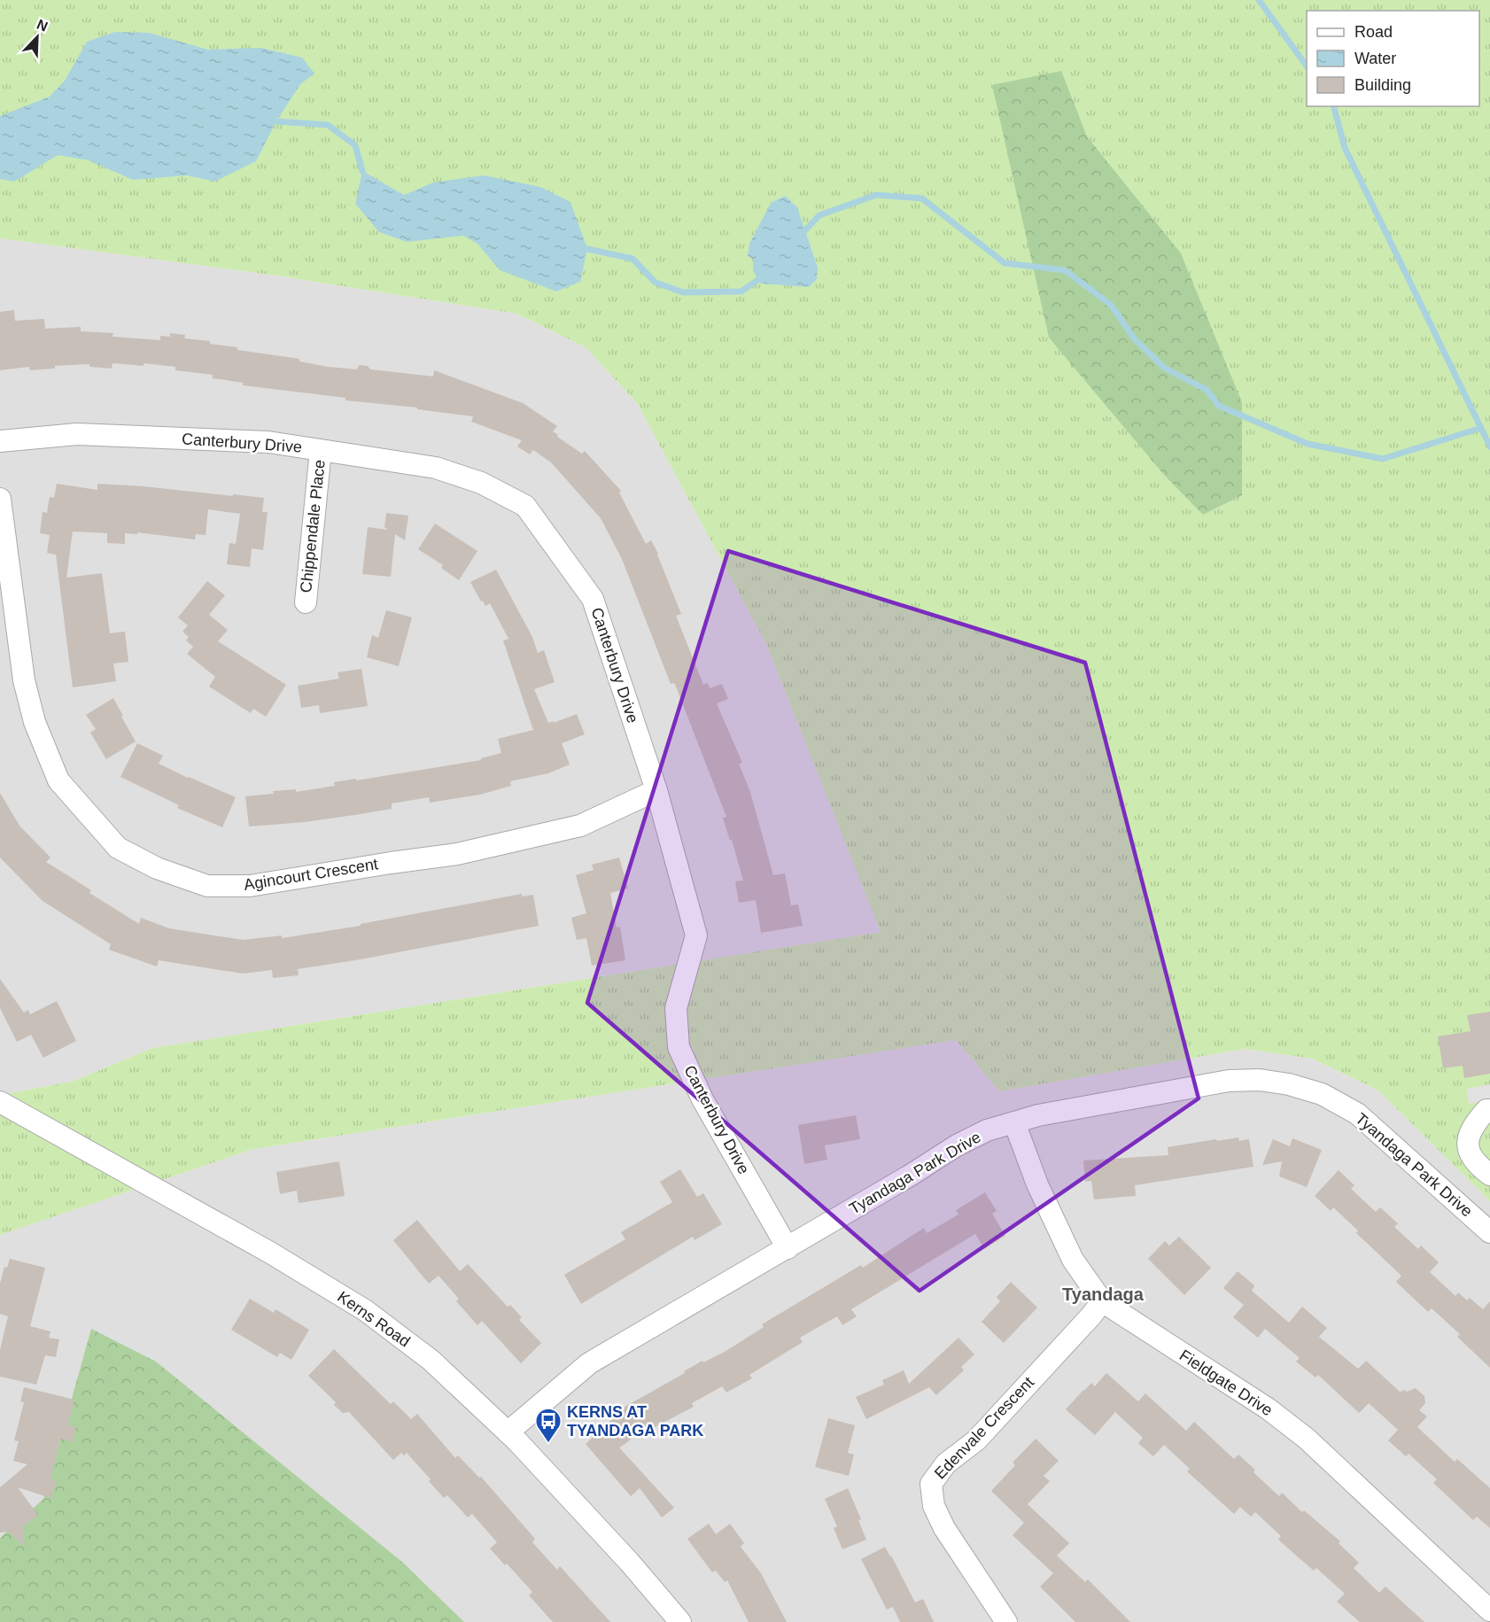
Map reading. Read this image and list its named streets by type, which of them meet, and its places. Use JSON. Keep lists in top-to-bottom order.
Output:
{
  "streets": {
    "street": [
      "Canterbury Drive",
      "Chippendale Place",
      "Agincourt Crescent",
      "Tyandaga Park Drive",
      "Kerns Road",
      "Fieldgate Drive",
      "Edenvale Crescent"
    ]
  },
  "crossings": [
    ["Canterbury Drive", "Chippendale Place"],
    ["Canterbury Drive", "Agincourt Crescent"],
    ["Canterbury Drive", "Tyandaga Park Drive"],
    ["Tyandaga Park Drive", "Kerns Road"],
    ["Tyandaga Park Drive", "Fieldgate Drive"],
    ["Fieldgate Drive", "Edenvale Crescent"]
  ],
  "districts": ["Tyandaga"],
  "places": {
    "bus stop": ["KERNS AT TYANDAGA PARK"]
  },
  "legend": ["Road", "Water", "Building"],
  "north": "top right"
}
